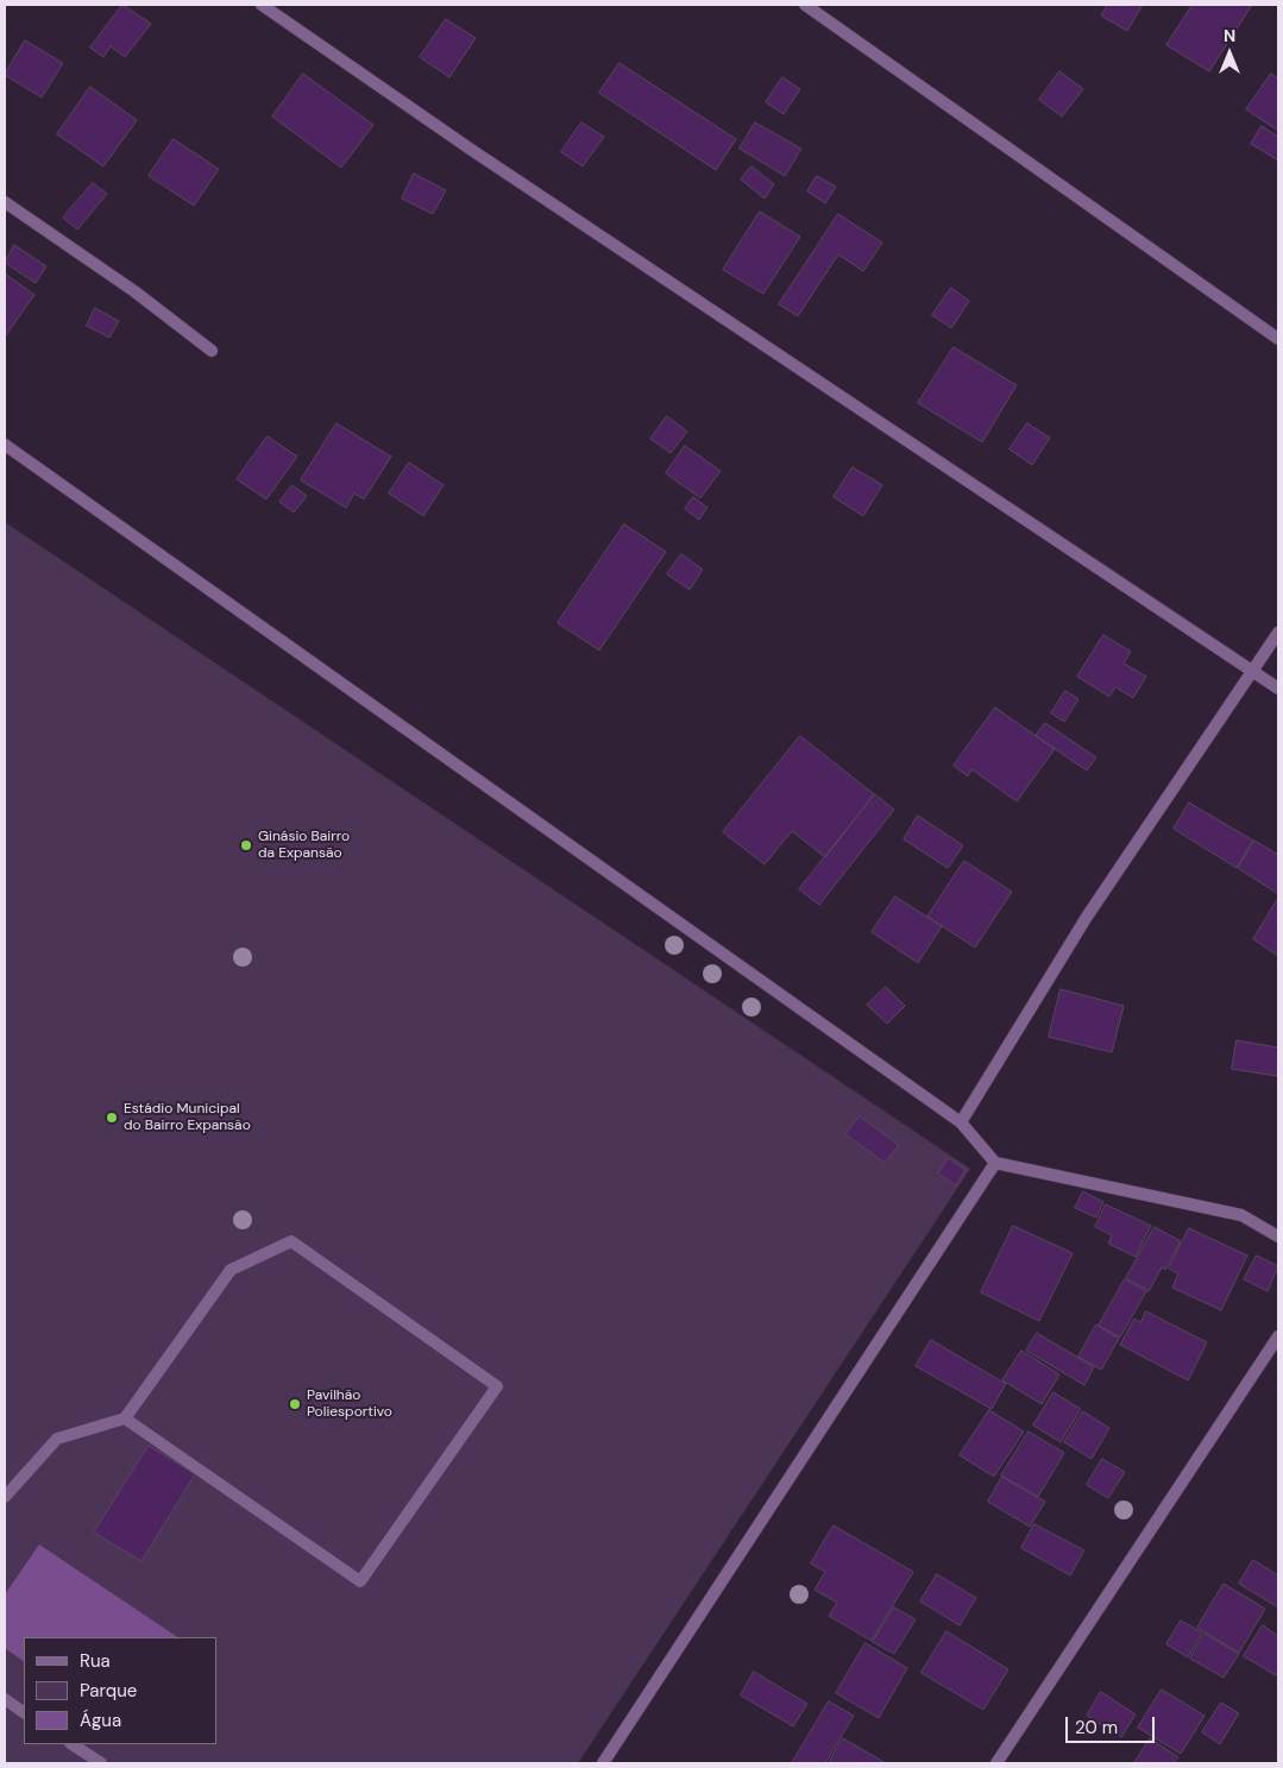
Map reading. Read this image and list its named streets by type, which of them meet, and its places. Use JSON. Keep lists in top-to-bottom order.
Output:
{
  "places": ["Ginásio Bairro da Expansão", "Estádio Municipal do Bairro Expansão", "Pavilhão Poliesportivo"],
  "legend": ["Rua", "Parque", "Água"],
  "scale_bar": "20 m",
  "north": "top"
}
